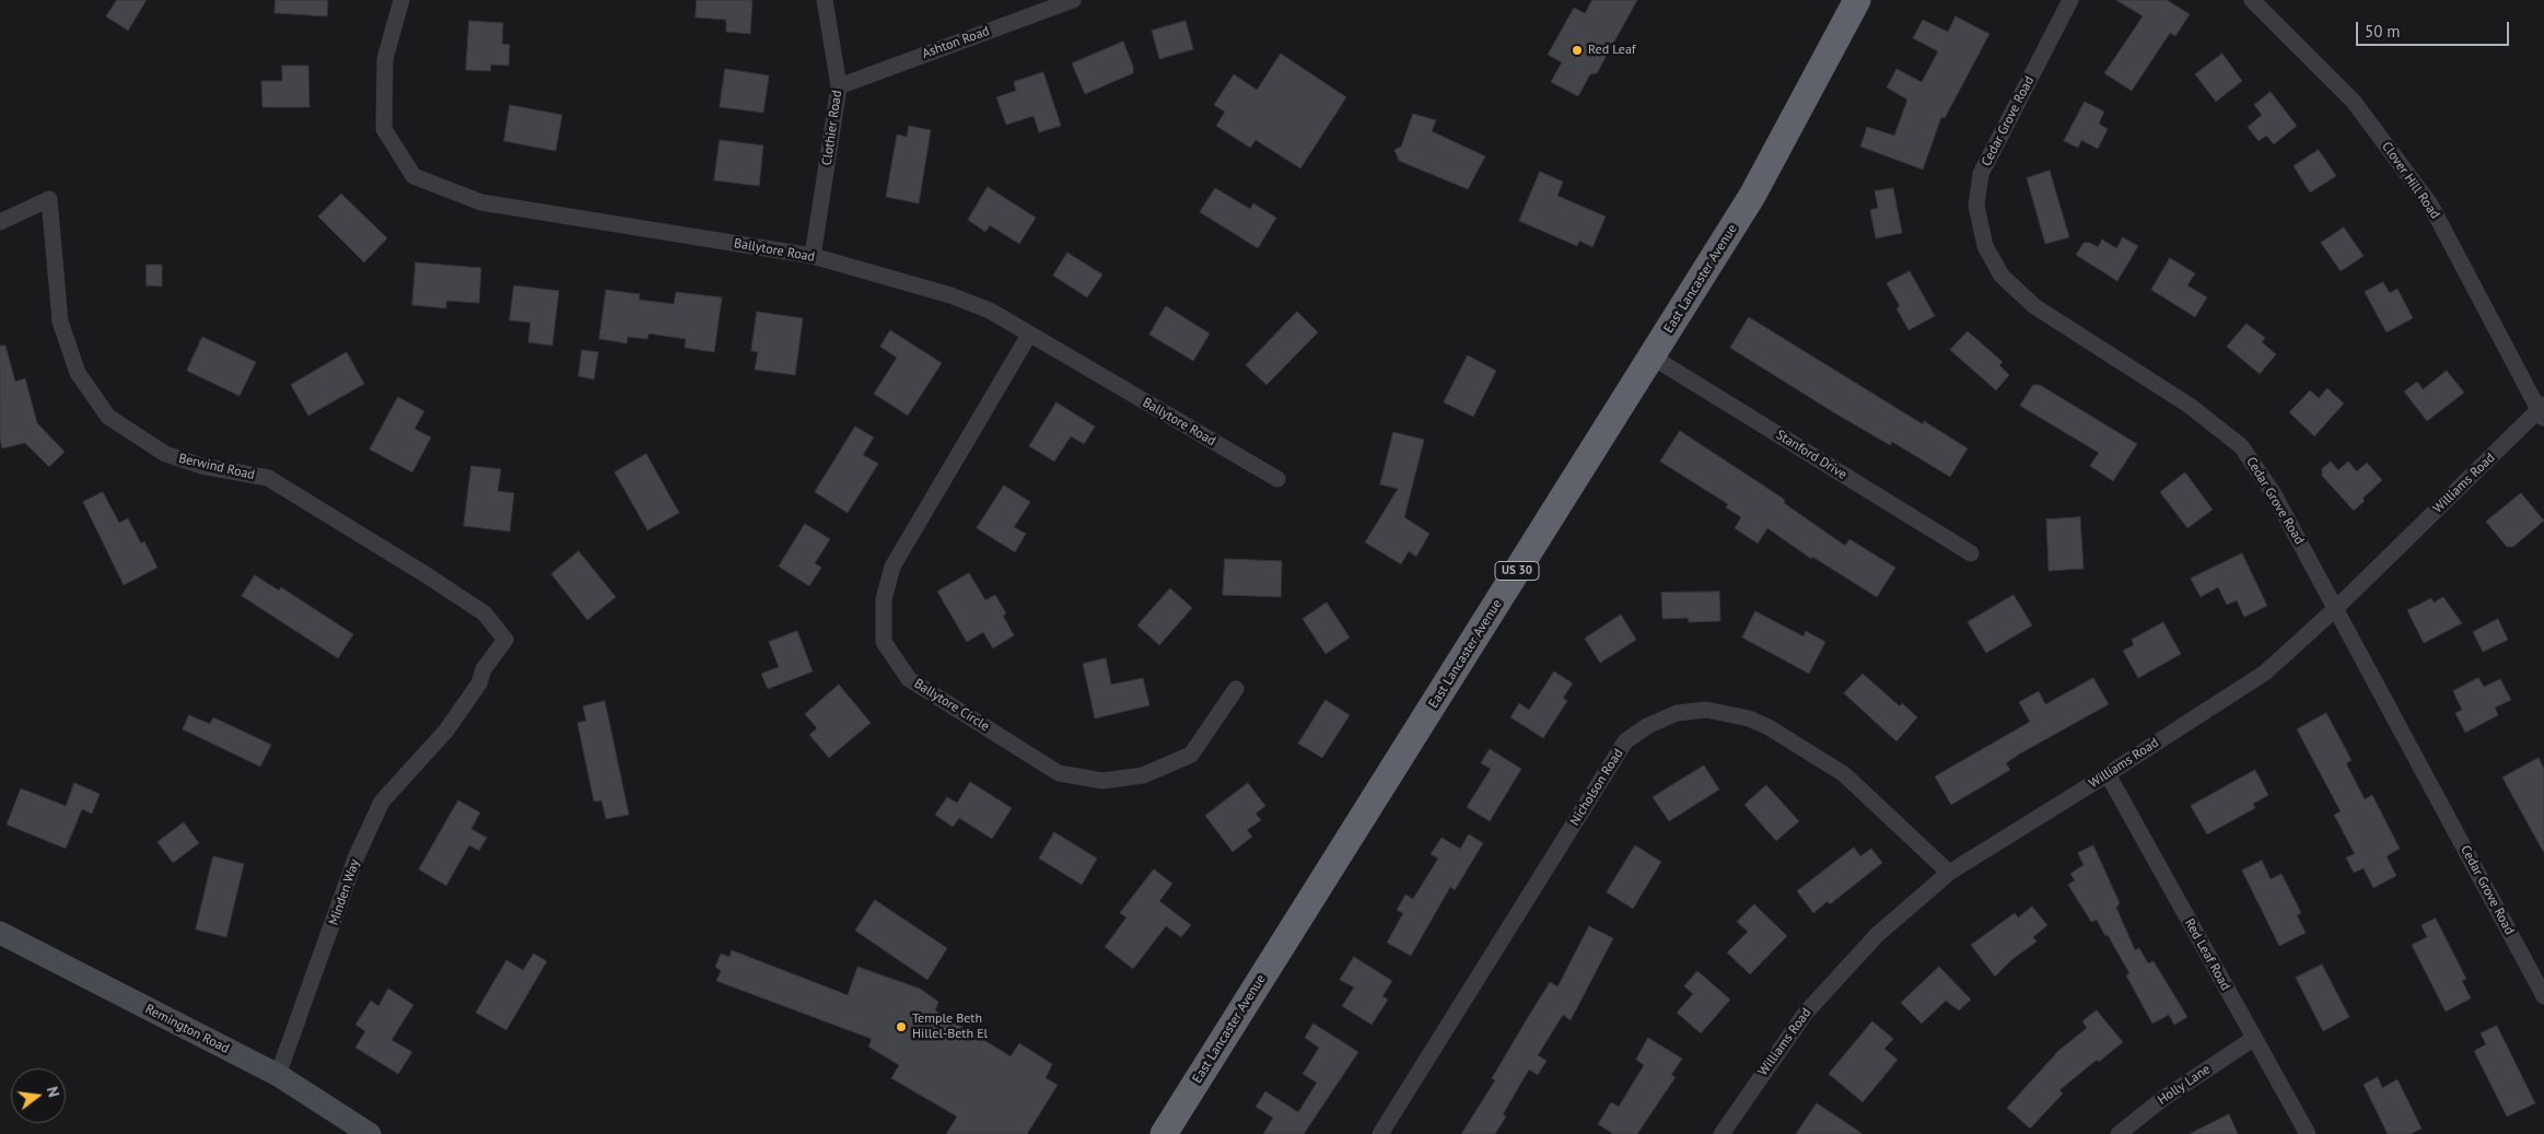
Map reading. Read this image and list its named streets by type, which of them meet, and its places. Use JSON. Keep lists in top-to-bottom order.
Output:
{
  "streets": {
    "highway": ["East Lancaster Avenue", "US 30"],
    "main road": ["Remington Road"],
    "street": [
      "Ashton Road",
      "Cedar Grove Road",
      "Clothier Road",
      "Clover Hill Road",
      "Ballytore Road",
      "Stanford Drive",
      "Berwind Road",
      "Williams Road",
      "Ballytore Circle",
      "Nicholson Road",
      "Minden Way",
      "Red Leaf Road",
      "Holly Lane"
    ]
  },
  "crossings": [
    ["Ashton Road", "Clothier Road"],
    ["Cedar Grove Road", "Williams Road"],
    ["Clothier Road", "Ballytore Road"],
    ["Clover Hill Road", "Williams Road"],
    ["Ballytore Road", "Ballytore Circle"],
    ["East Lancaster Avenue", "Stanford Drive"],
    ["Berwind Road", "Minden Way"],
    ["Williams Road", "Nicholson Road"],
    ["Williams Road", "Red Leaf Road"],
    ["Minden Way", "Remington Road"],
    ["Red Leaf Road", "Holly Lane"]
  ],
  "places": ["Red Leaf", "Temple Beth Hillel-Beth El"],
  "scale_bar": "50 m",
  "north": "right"
}
